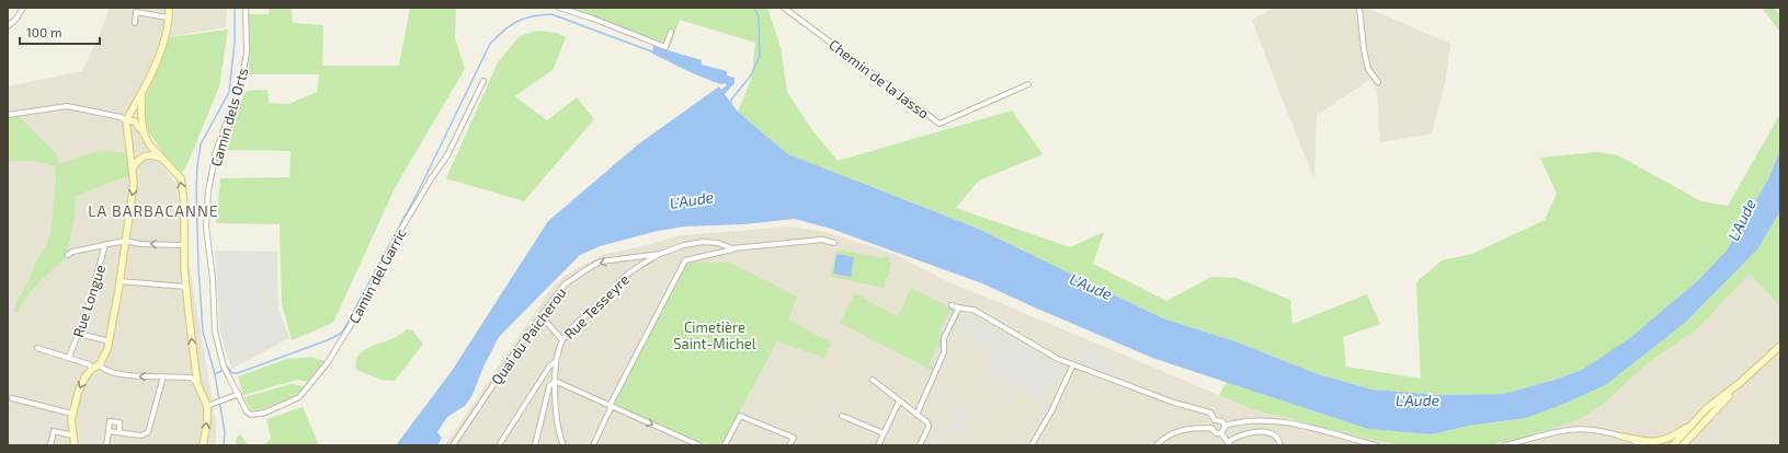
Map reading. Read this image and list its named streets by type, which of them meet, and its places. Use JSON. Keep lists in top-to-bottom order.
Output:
{
  "streets": {
    "street": [
      "Chemin de la Jasso",
      "Camin dels Orts",
      "Camin del Garric",
      "Rue Longue",
      "Rue Tesseyre",
      "Quai du Paicherou"
    ]
  },
  "crossings": [
    ["Camin dels Orts", "Camin del Garric"],
    ["Rue Tesseyre", "Quai du Paicherou"]
  ],
  "districts": ["LA BARBACANNE"],
  "water": ["L'Aude"],
  "parks": ["Cimetière Saint-Michel"],
  "scale_bar": "100 m"
}
